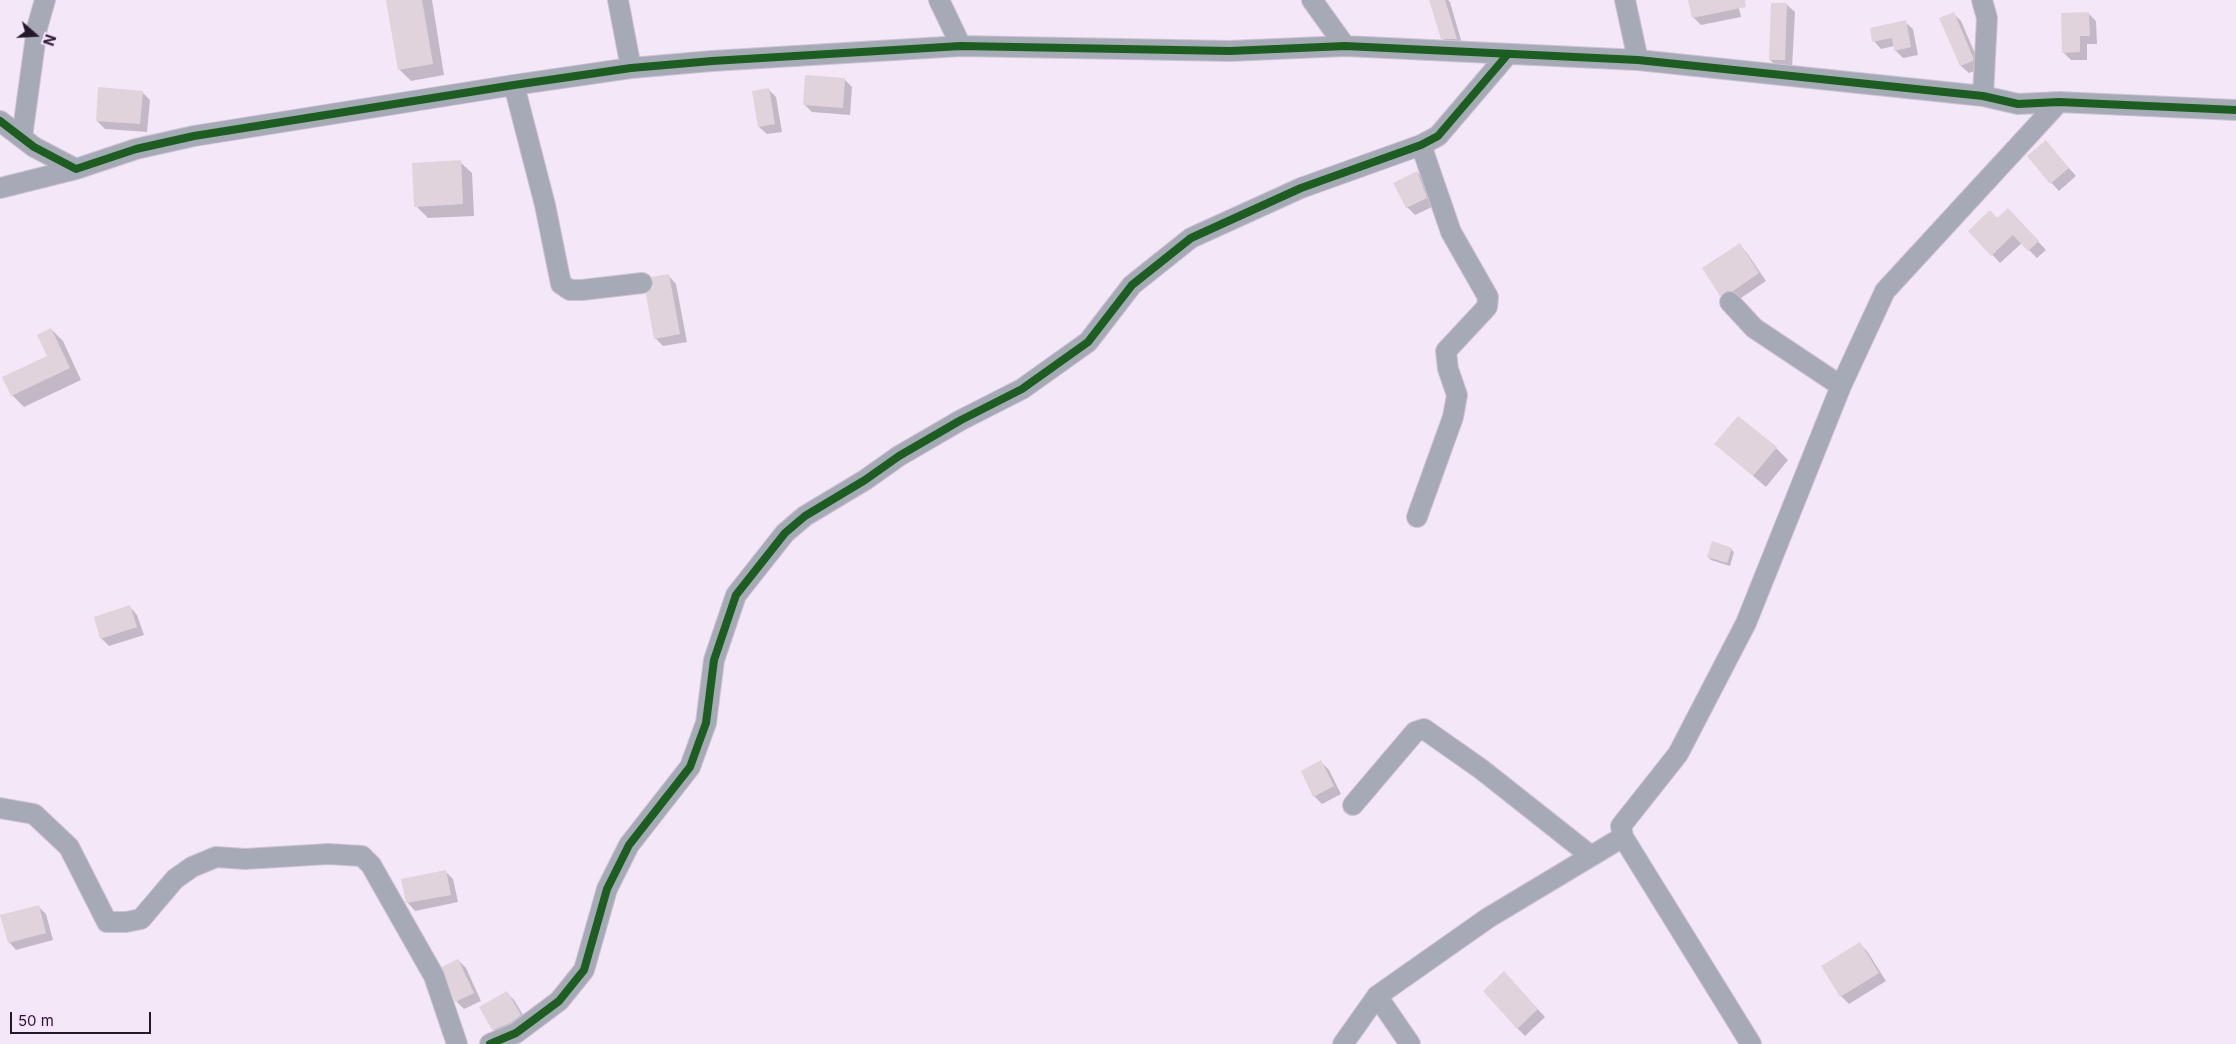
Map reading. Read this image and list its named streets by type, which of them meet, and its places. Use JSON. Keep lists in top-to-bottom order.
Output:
{
  "scale_bar": "50 m",
  "north": "right"
}
